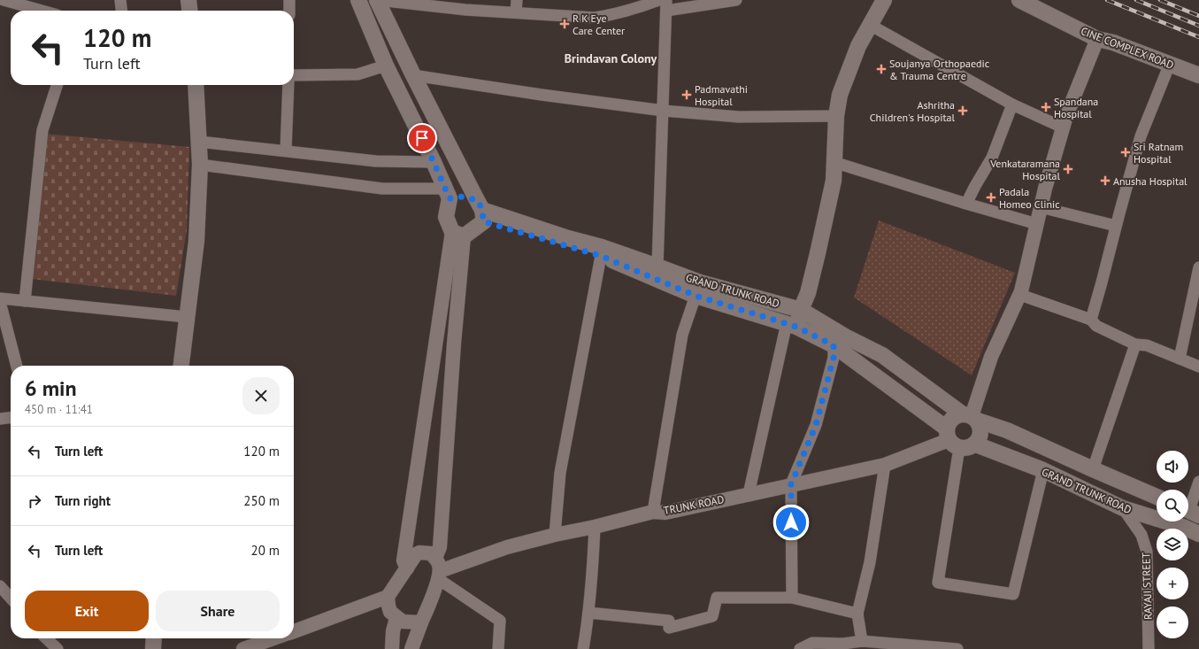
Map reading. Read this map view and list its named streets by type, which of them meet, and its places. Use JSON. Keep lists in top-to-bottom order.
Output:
{
  "streets": {
    "main road": ["CINE COMPLEX ROAD", "GRAND TRUNK ROAD"],
    "street": ["TRUNK ROAD", "RAYAJI STREET"]
  },
  "crossings": [
    ["GRAND TRUNK ROAD", "TRUNK ROAD"],
    ["GRAND TRUNK ROAD", "RAYAJI STREET"]
  ],
  "districts": ["Brindavan Colony"],
  "places": {
    "health": [
      "R K Eye Care Center",
      "Soujanya Orthopaedic & Trauma Centre",
      "Padmavathi Hospital",
      "Spandana Hospital",
      "Ashritha Children's Hospital",
      "Sri Ratnam Hospital",
      "Venkataramana Hospital",
      "Anusha Hospital",
      "Padala Homeo Clinic"
    ]
  },
  "page": {
    "turn": ["120 m", "Turn left"],
    "heading": ["6 min", "450 m · 11:41"],
    "list": [
      {
        "name": "Turn left",
        "value": "120 m"
      },
      {
        "name": "Turn right",
        "value": "250 m"
      },
      {
        "name": "Turn left",
        "value": "20 m"
      }
    ],
    "map_buttons": ["+", "−"],
    "buttons": ["Exit", "Share"]
  }
}
